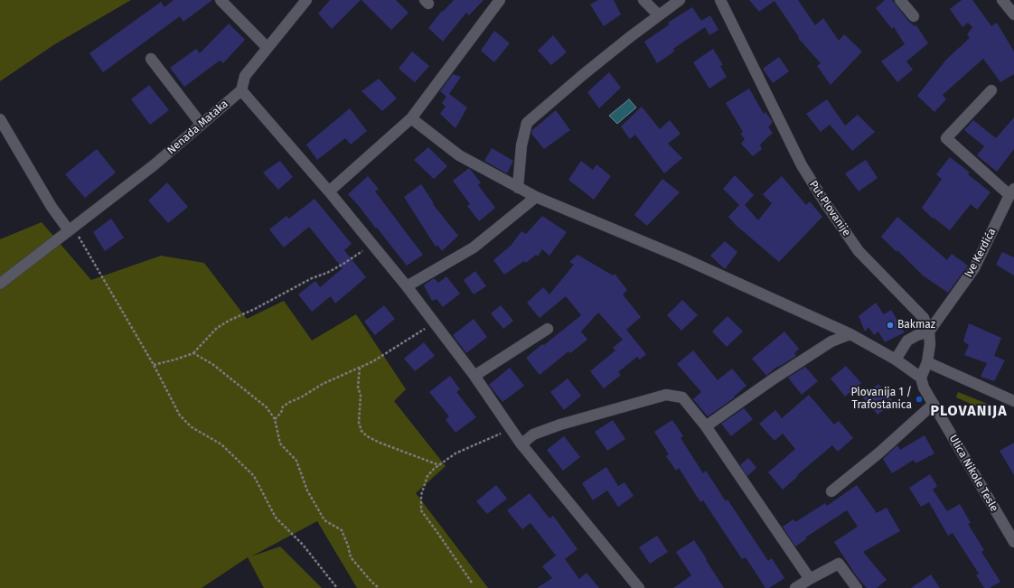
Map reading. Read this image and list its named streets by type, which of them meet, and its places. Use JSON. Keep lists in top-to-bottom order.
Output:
{
  "streets": {
    "street": [
      "Nenada Mataka",
      "Put Plovanije",
      "Ive Kerdića",
      "Ulica Nikole Tesle"
    ]
  },
  "crossings": [
    ["Put Plovanije", "Ive Kerdića"]
  ],
  "districts": ["PLOVANIJA"],
  "places": ["Bakmaz", "Plovanija 1 / Trafostanica"]
}
